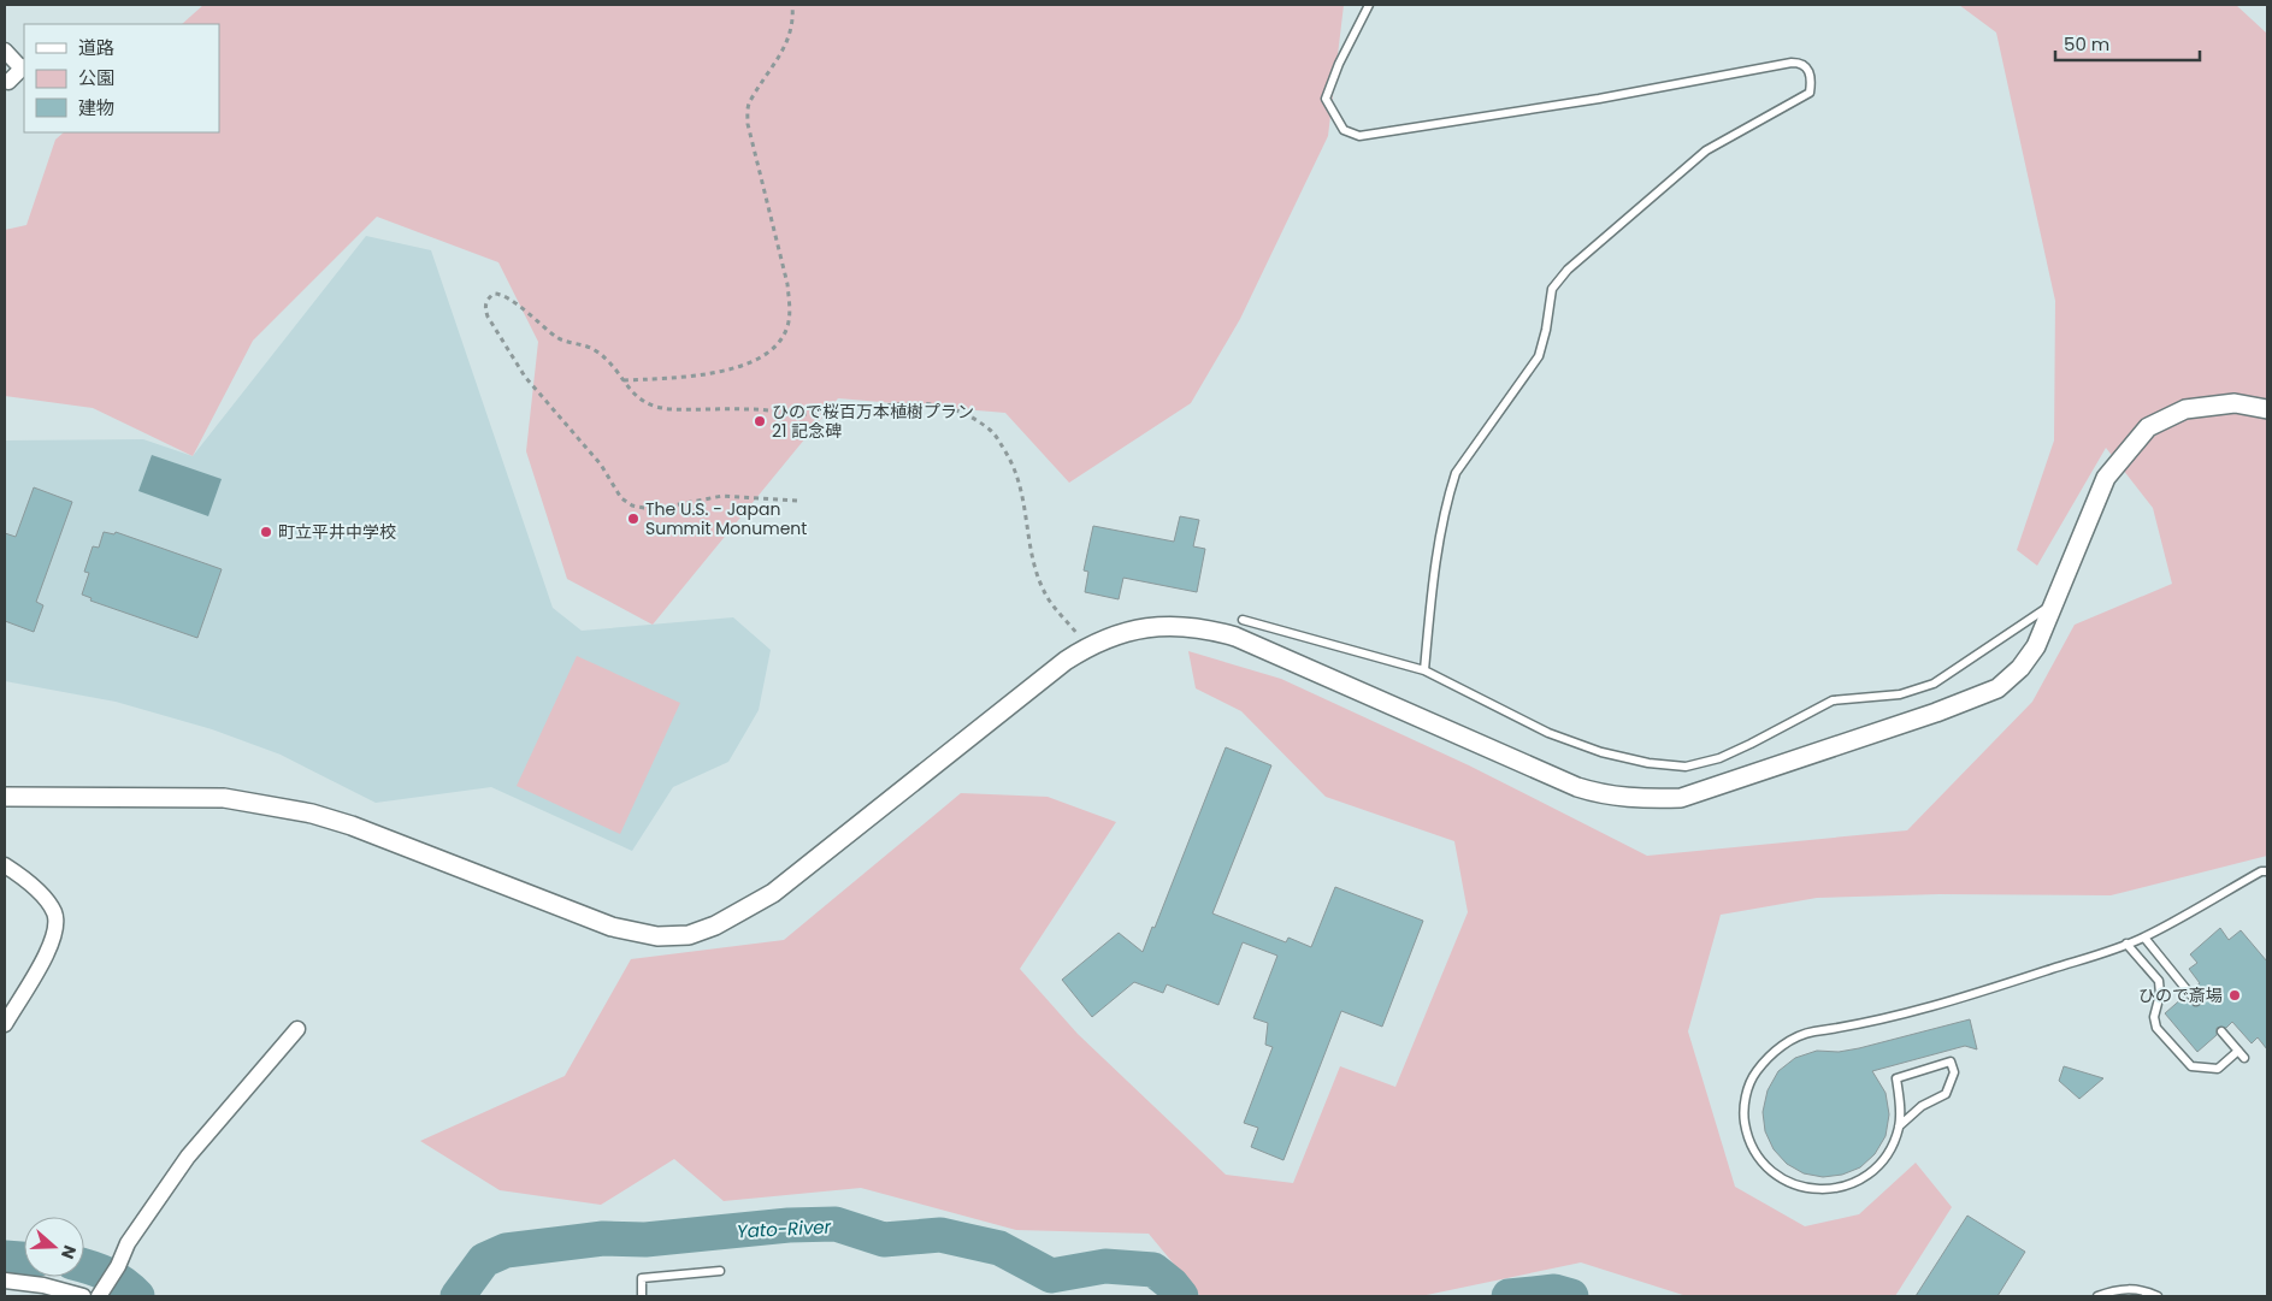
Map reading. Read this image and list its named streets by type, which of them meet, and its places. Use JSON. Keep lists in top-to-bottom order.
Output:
{
  "water": ["Yato-River"],
  "places": [
    "ひので桜百万本植樹プラン 21 記念碑",
    "The U.S. - Japan Summit Monument",
    "町立平井中学校",
    "ひので斎場"
  ],
  "legend": ["道路", "公園", "建物"],
  "scale_bar": "50 m",
  "north": "right"
}
